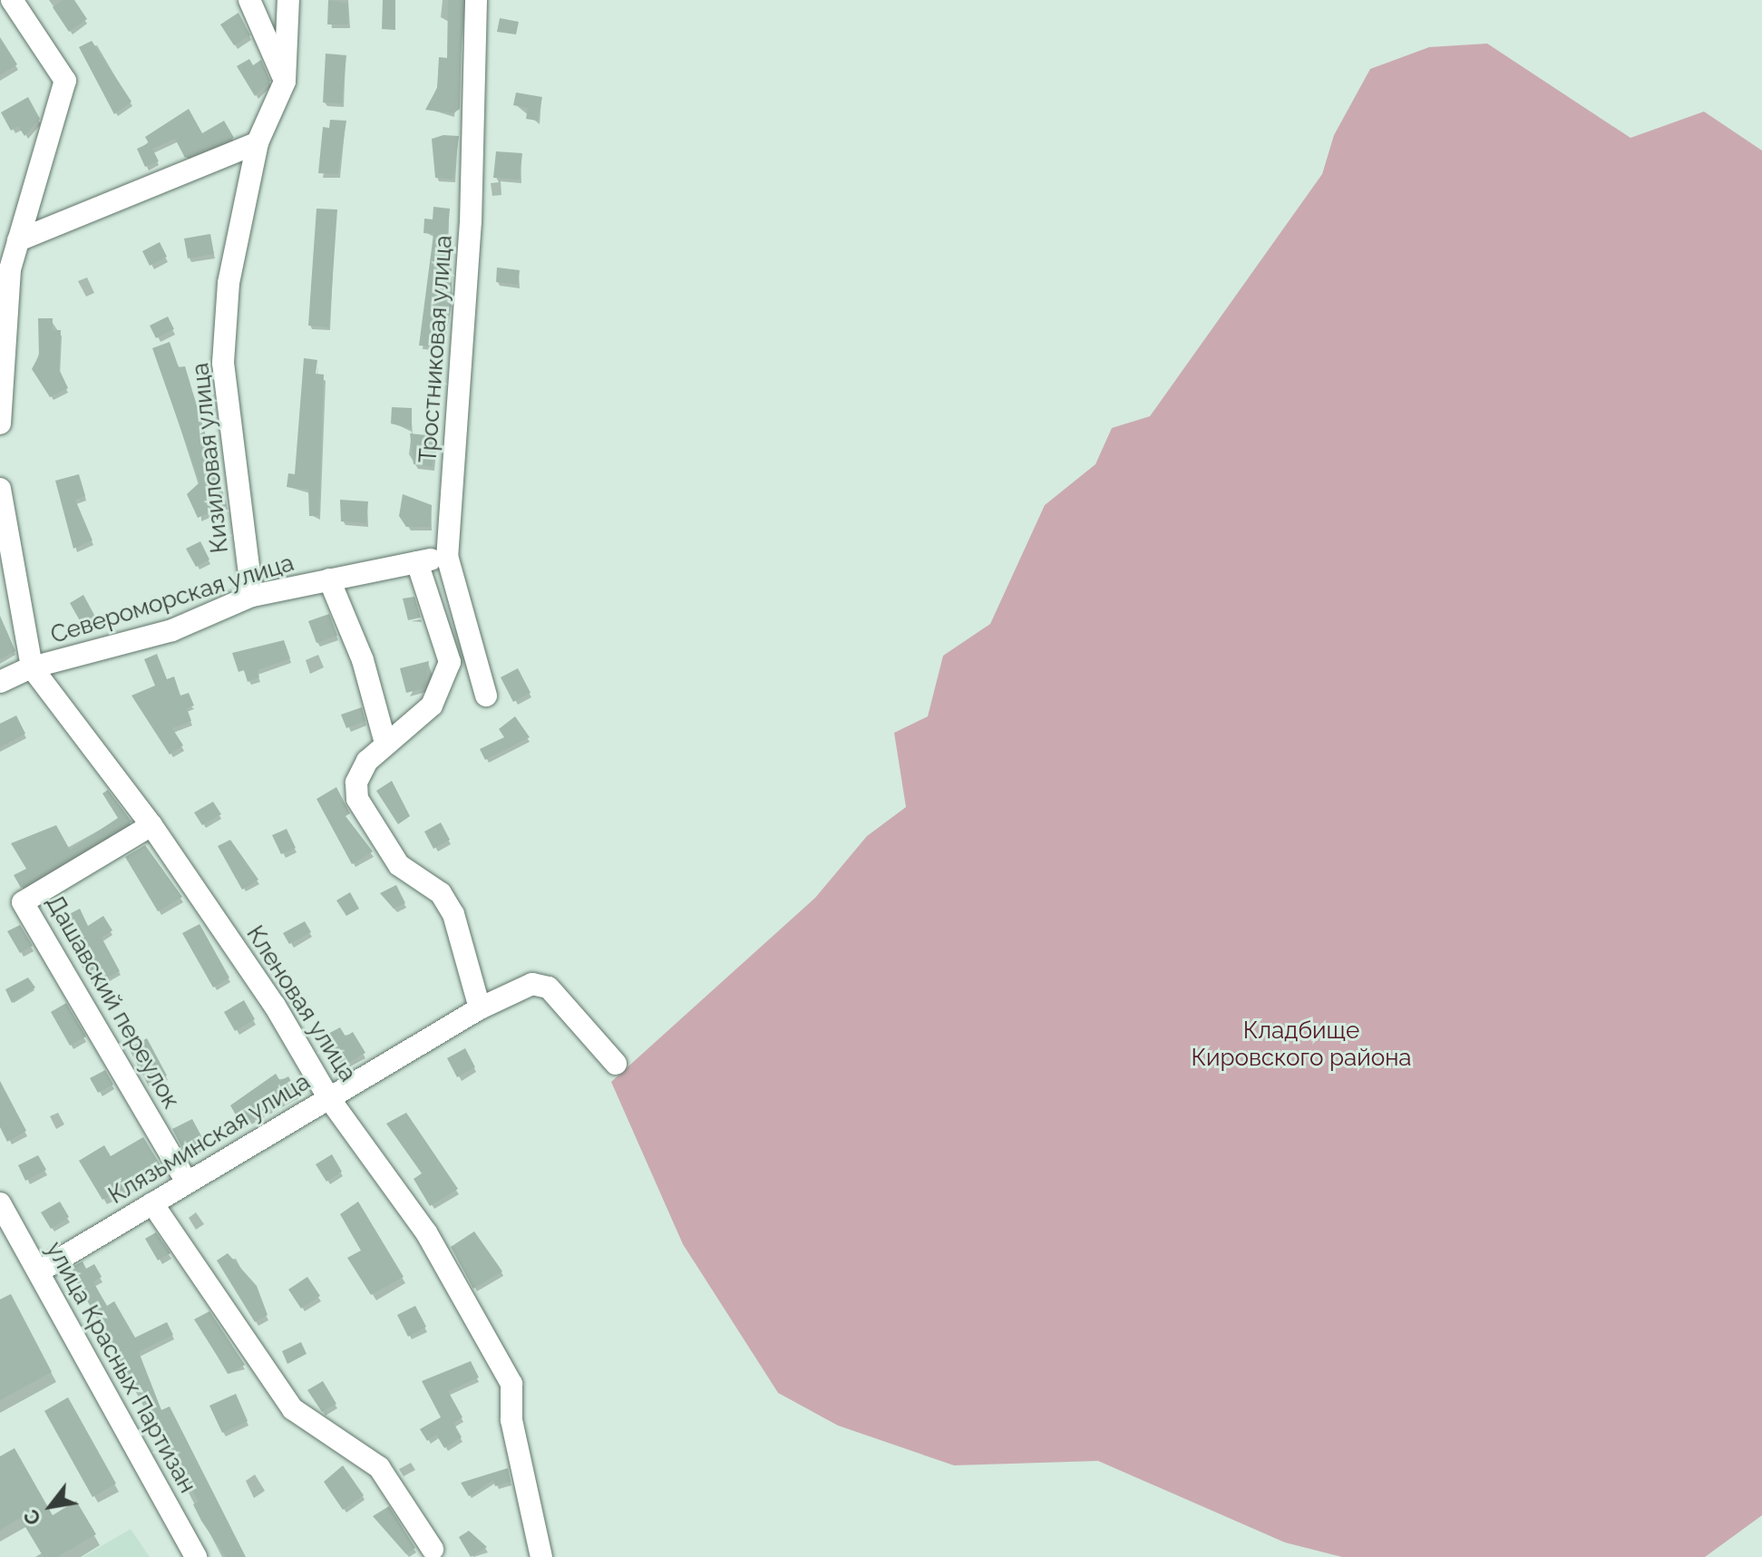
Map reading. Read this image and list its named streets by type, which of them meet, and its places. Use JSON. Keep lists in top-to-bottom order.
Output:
{
  "streets": {
    "street": [
      "Тростниковая улица",
      "Кизиловая улица",
      "Североморская улица",
      "Дашавский переулок",
      "Кленовая улица",
      "Клязьминская улица",
      "улица Красных Партизан"
    ]
  },
  "crossings": [
    ["Тростниковая улица", "Североморская улица"],
    ["Кизиловая улица", "Североморская улица"],
    ["Североморская улица", "Кленовая улица"],
    ["Дашавский переулок", "Кленовая улица"],
    ["Дашавский переулок", "Клязьминская улица"],
    ["Кленовая улица", "Клязьминская улица"],
    ["Клязьминская улица", "улица Красных Партизан"]
  ],
  "parks": ["Кладбище Кировского района"],
  "north": "bottom left"
}
